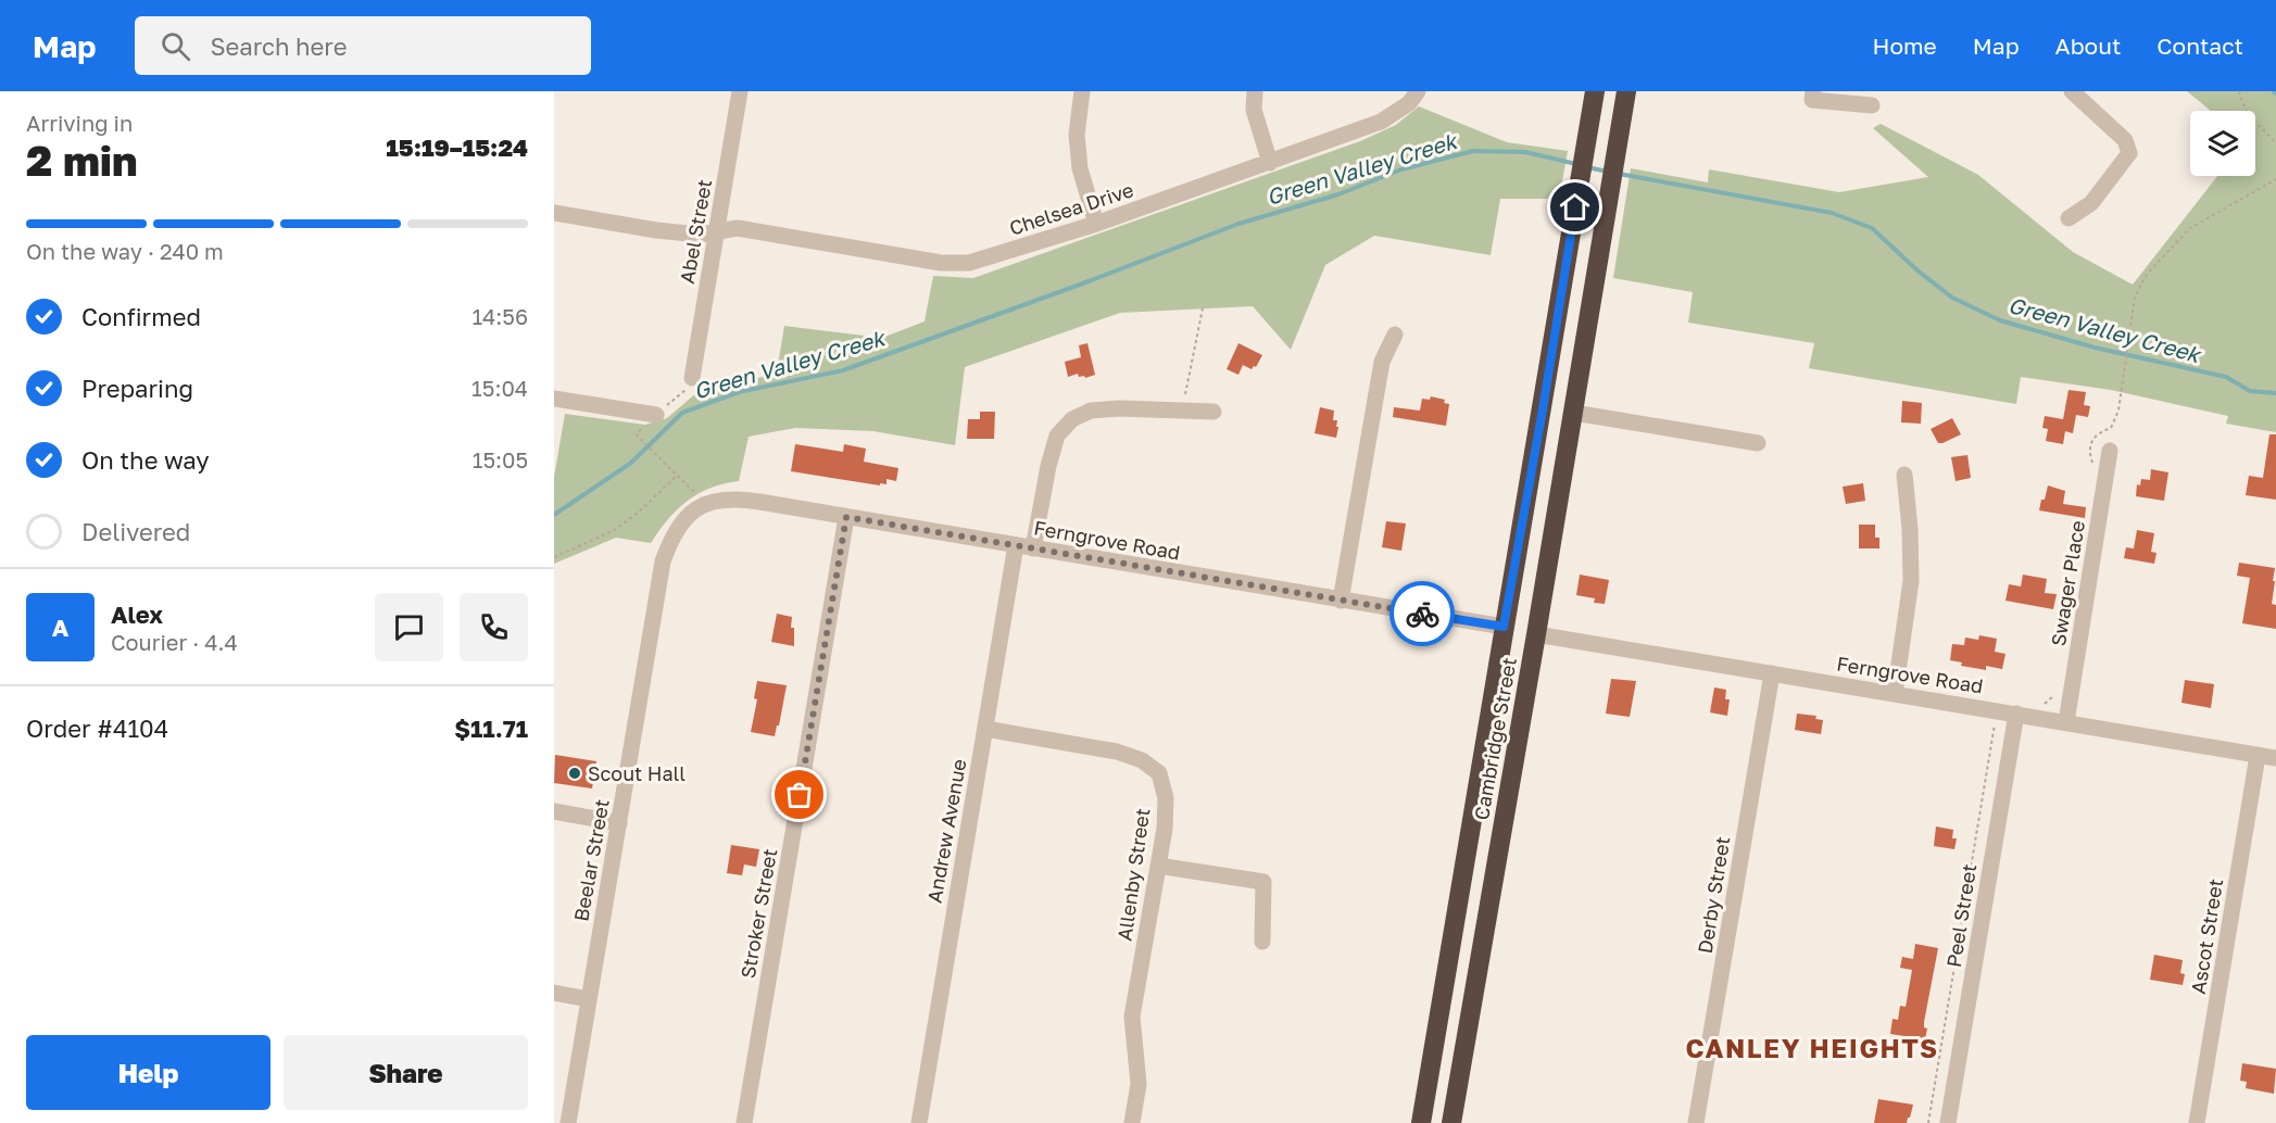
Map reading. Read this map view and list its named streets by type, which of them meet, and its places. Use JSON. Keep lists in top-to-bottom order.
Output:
{
  "streets": {
    "highway": ["Cambridge Street"],
    "street": [
      "Chelsea Drive",
      "Abel Street",
      "Ferngrove Road",
      "Swager Place",
      "Andrew Avenue",
      "Beelar Street",
      "Allenby Street",
      "Derby Street",
      "Stroker Street",
      "Peel Street",
      "Ascot Street"
    ]
  },
  "crossings": [
    ["Chelsea Drive", "Abel Street"],
    ["Ferngrove Road", "Swager Place"],
    ["Ferngrove Road", "Cambridge Street"],
    ["Ferngrove Road", "Andrew Avenue"],
    ["Ferngrove Road", "Beelar Street"],
    ["Ferngrove Road", "Derby Street"],
    ["Ferngrove Road", "Stroker Street"],
    ["Ferngrove Road", "Peel Street"],
    ["Ferngrove Road", "Ascot Street"],
    ["Andrew Avenue", "Allenby Street"]
  ],
  "districts": ["CANLEY HEIGHTS"],
  "water": ["Green Valley Creek"],
  "places": ["Scout Hall"],
  "page": {
    "header": "Map",
    "search": "Search here",
    "nav": [
      "Home",
      "Map",
      "About",
      "Contact"
    ],
    "heading": ["2 min", "Arriving in", "15:19–15:24"],
    "panel": [
      "Alex",
      "Courier · 4.4",
      "Order #4104",
      "$11.71"
    ],
    "bar": "On the way · 240 m",
    "list": [
      ["Confirmed", "14:56"],
      ["Preparing", "15:04"],
      ["On the way", "15:05"],
      "Delivered"
    ],
    "round": "A",
    "buttons": ["Help", "Share"]
  }
}
